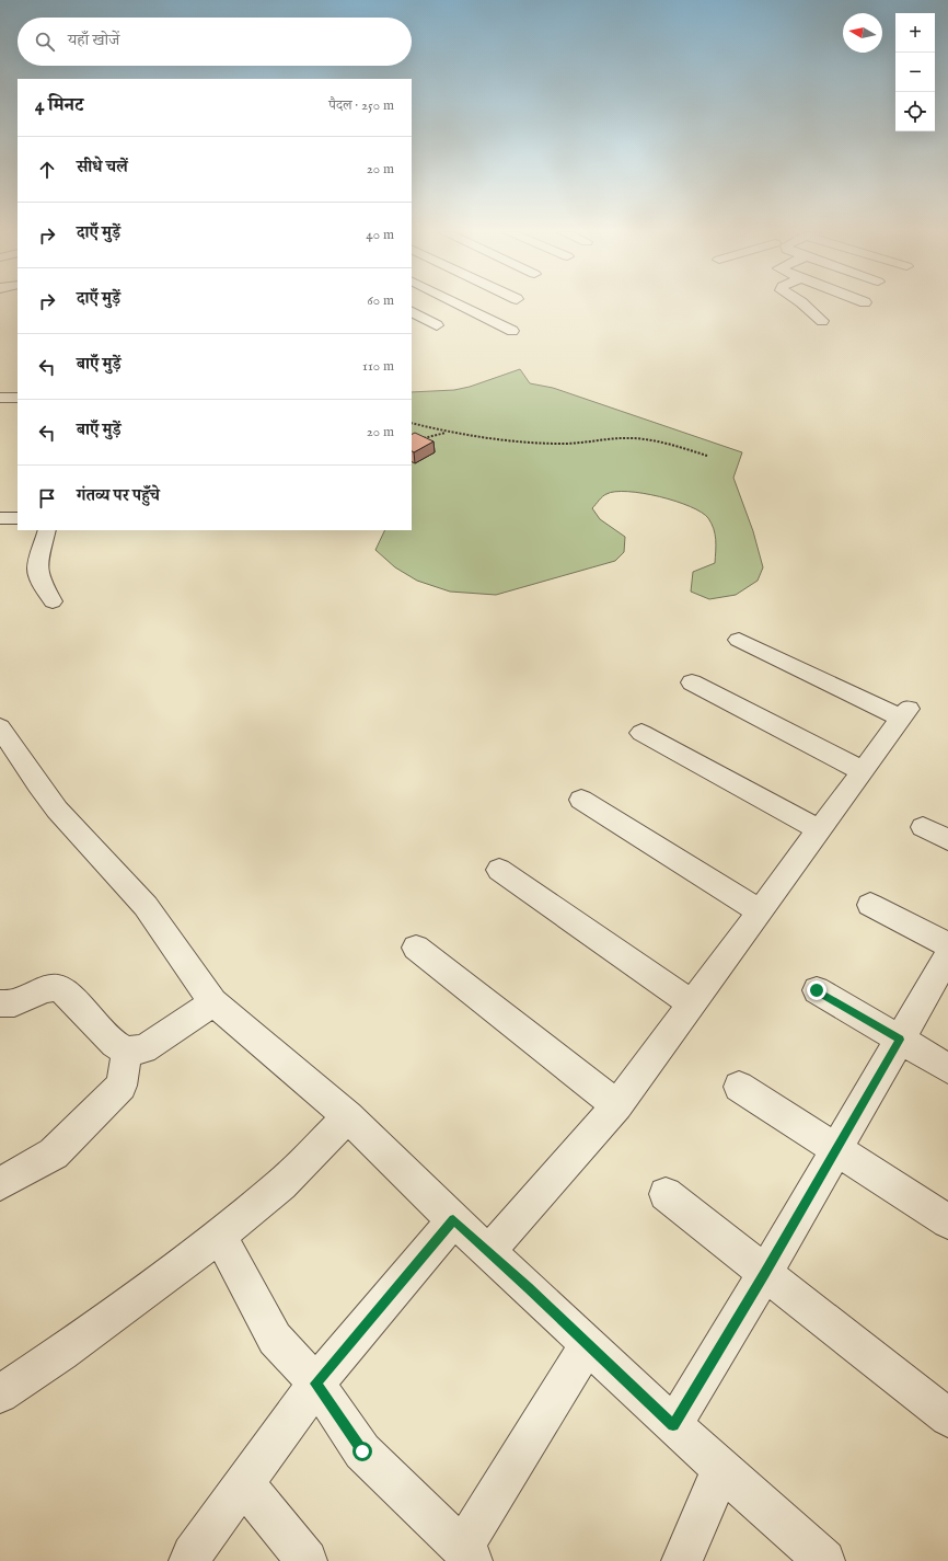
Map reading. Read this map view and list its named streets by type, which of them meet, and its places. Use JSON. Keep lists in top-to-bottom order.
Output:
{
  "north": "left",
  "page": {
    "map_buttons": ["+", "−"],
    "search": "यहाँ खोजें",
    "heading": ["4 मिनट", "पैदल · 250 m"],
    "list": [
      ["सीधे चलें", "20 m"],
      ["दाएँ मुड़ें", "40 m"],
      ["दाएँ मुड़ें", "60 m"],
      ["बाएँ मुड़ें", "110 m"],
      ["बाएँ मुड़ें", "20 m"],
      "गंतव्य पर पहुँचे"
    ]
  }
}
